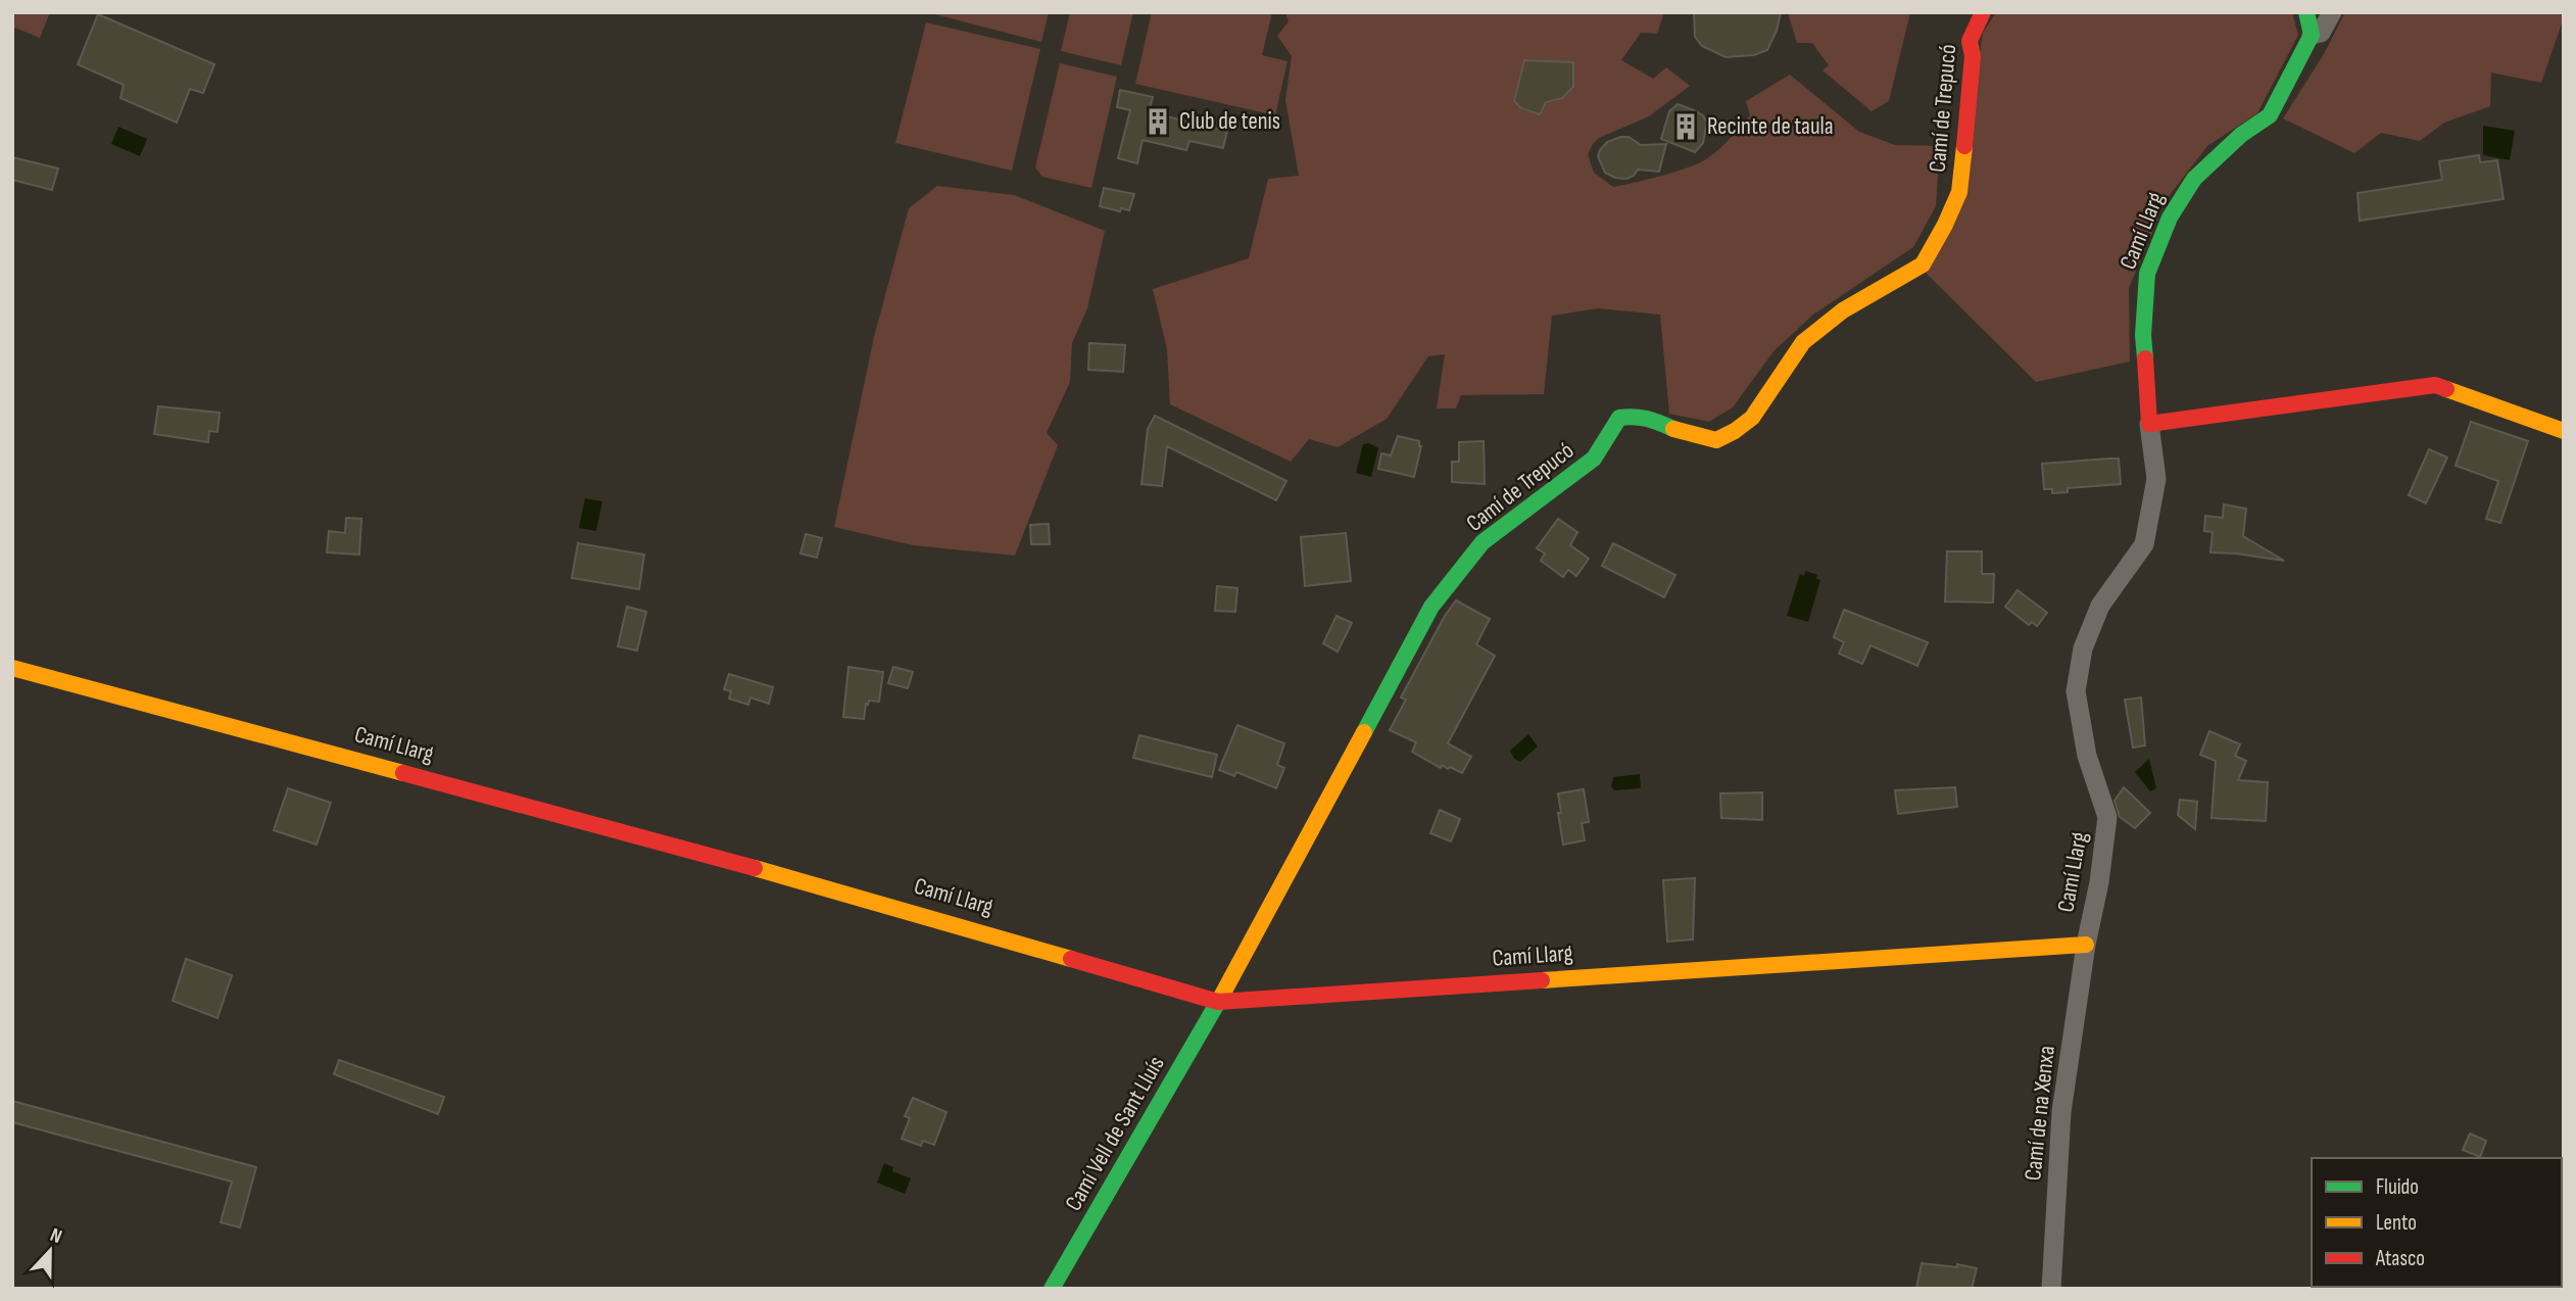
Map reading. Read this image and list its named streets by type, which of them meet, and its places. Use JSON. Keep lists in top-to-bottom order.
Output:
{
  "streets": {
    "street": [
      "Camí de Trepucó",
      "Camí Llarg",
      "Camí de na Xenxa",
      "Camí Vell de Sant Lluís"
    ]
  },
  "crossings": [
    ["Camí de Trepucó", "Camí Llarg"],
    ["Camí de Trepucó", "Camí Vell de Sant Lluís"],
    ["Camí Llarg", "Camí de na Xenxa"],
    ["Camí Llarg", "Camí Vell de Sant Lluís"]
  ],
  "places": {
    "building": ["Club de tenis", "Recinte de taula"]
  },
  "legend": ["Fluido", "Lento", "Atasco"],
  "north": "top"
}
